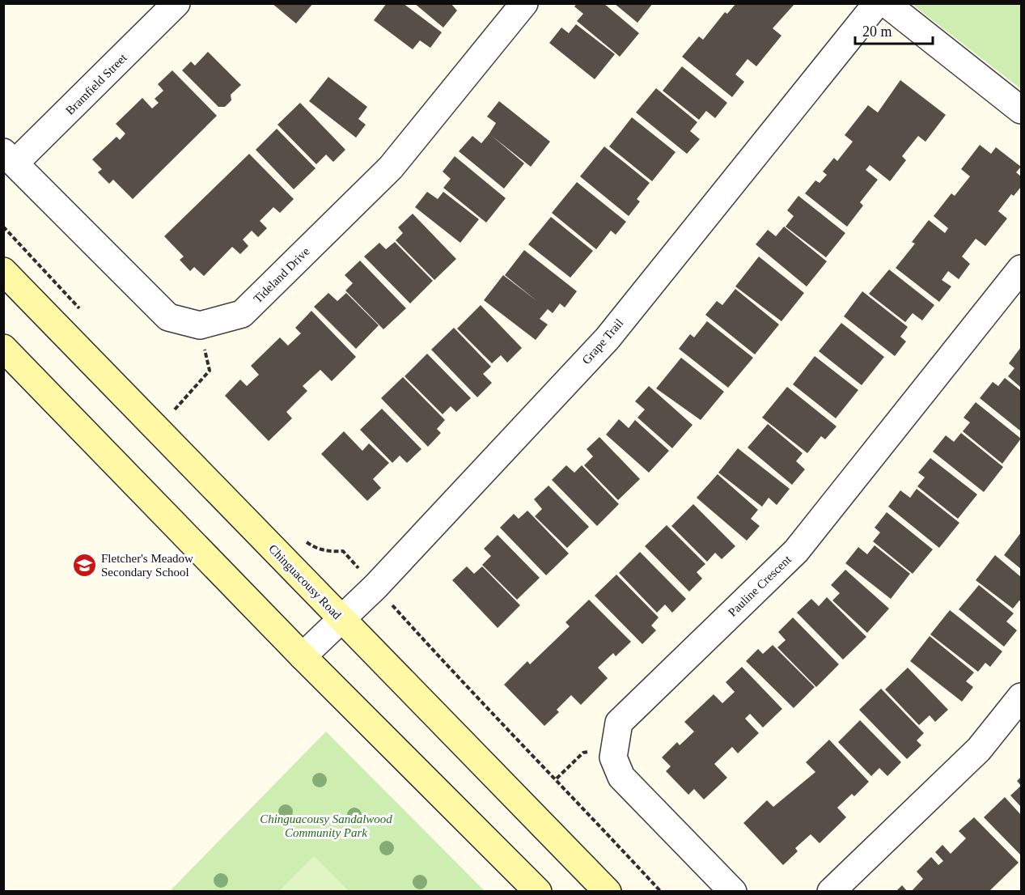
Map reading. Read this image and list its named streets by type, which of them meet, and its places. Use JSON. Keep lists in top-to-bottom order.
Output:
{
  "streets": {
    "main road": ["Chinguacousy Road"],
    "street": [
      "Bramfield Street",
      "Tideland Drive",
      "Grape Trail",
      "Pauline Crescent"
    ]
  },
  "crossings": [
    ["Bramfield Street", "Tideland Drive"],
    ["Grape Trail", "Chinguacousy Road"]
  ],
  "parks": ["Chinguacousy Sandalwood Community Park"],
  "places": {
    "school or university": ["Fletcher's Meadow Secondary School"]
  },
  "scale_bar": "20 m"
}
